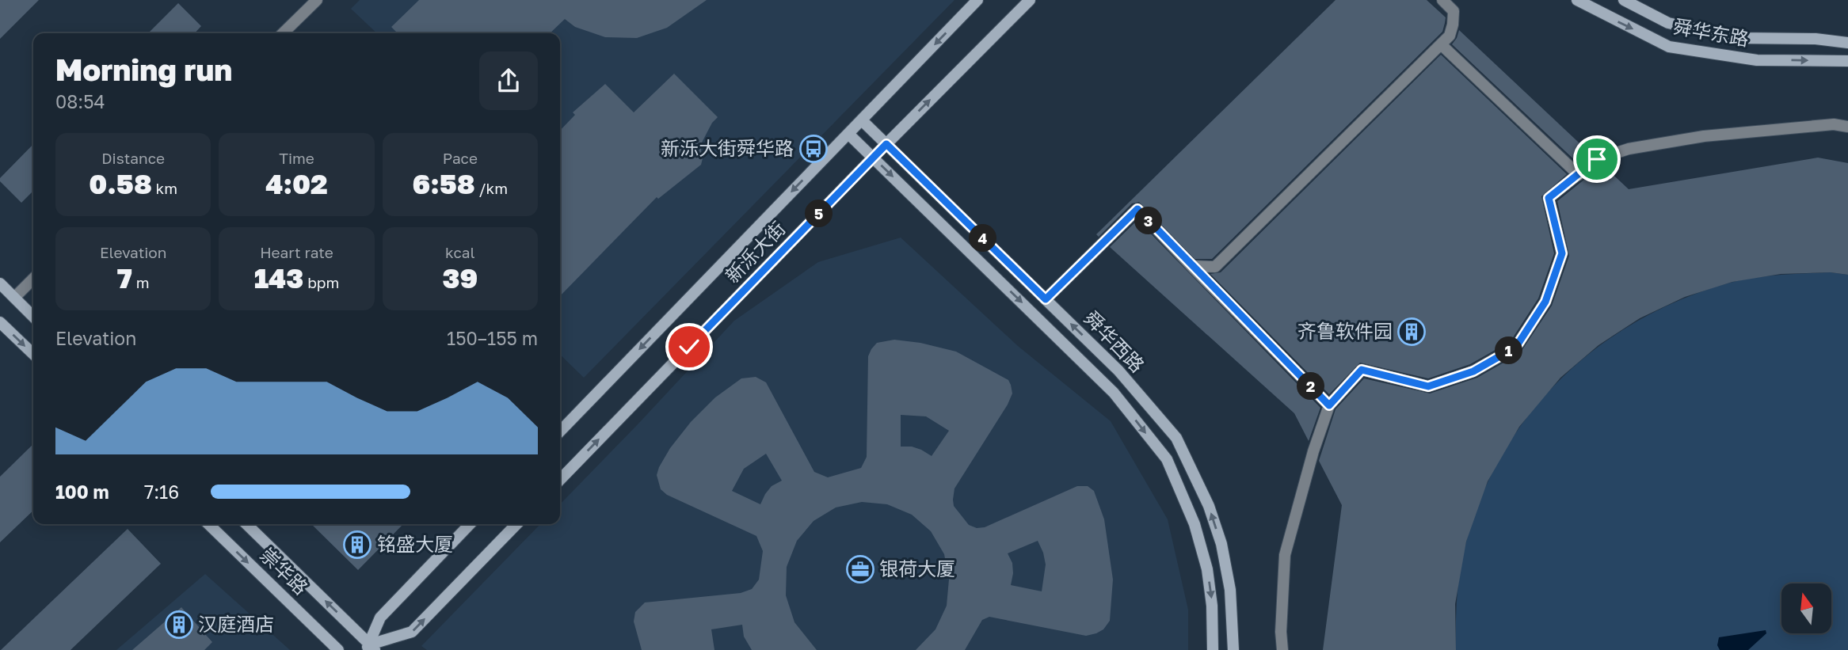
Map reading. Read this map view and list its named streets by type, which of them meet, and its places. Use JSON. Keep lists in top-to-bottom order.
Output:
{
  "streets": {
    "main road": [
      "舜华东路",
      "新泺大街",
      "舜华西路",
      "崇华路"
    ]
  },
  "crossings": [
    ["新泺大街", "舜华西路"]
  ],
  "places": {
    "bus stop": ["新泺大街舜华路"],
    "building": ["齐鲁软件园", "铭盛大厦", "汉庭酒店"],
    "office": ["银荷大厦"]
  },
  "north": "top",
  "page": {
    "heading": ["Morning run", "08:54"],
    "stats": [
      ["Distance", "0.58 km"],
      ["Time", "4:02"],
      ["Pace", "6:58 /km"],
      ["Elevation", "7 m"],
      ["Heart rate", "143 bpm"],
      ["kcal", "39"]
    ],
    "pins": [
      "5",
      "3",
      "4",
      "1",
      "2"
    ],
    "chart": ["Elevation", "150–155 m"],
    "list": [
      {
        "name": "100 m",
        "note": "7:16"
      }
    ]
  }
}
